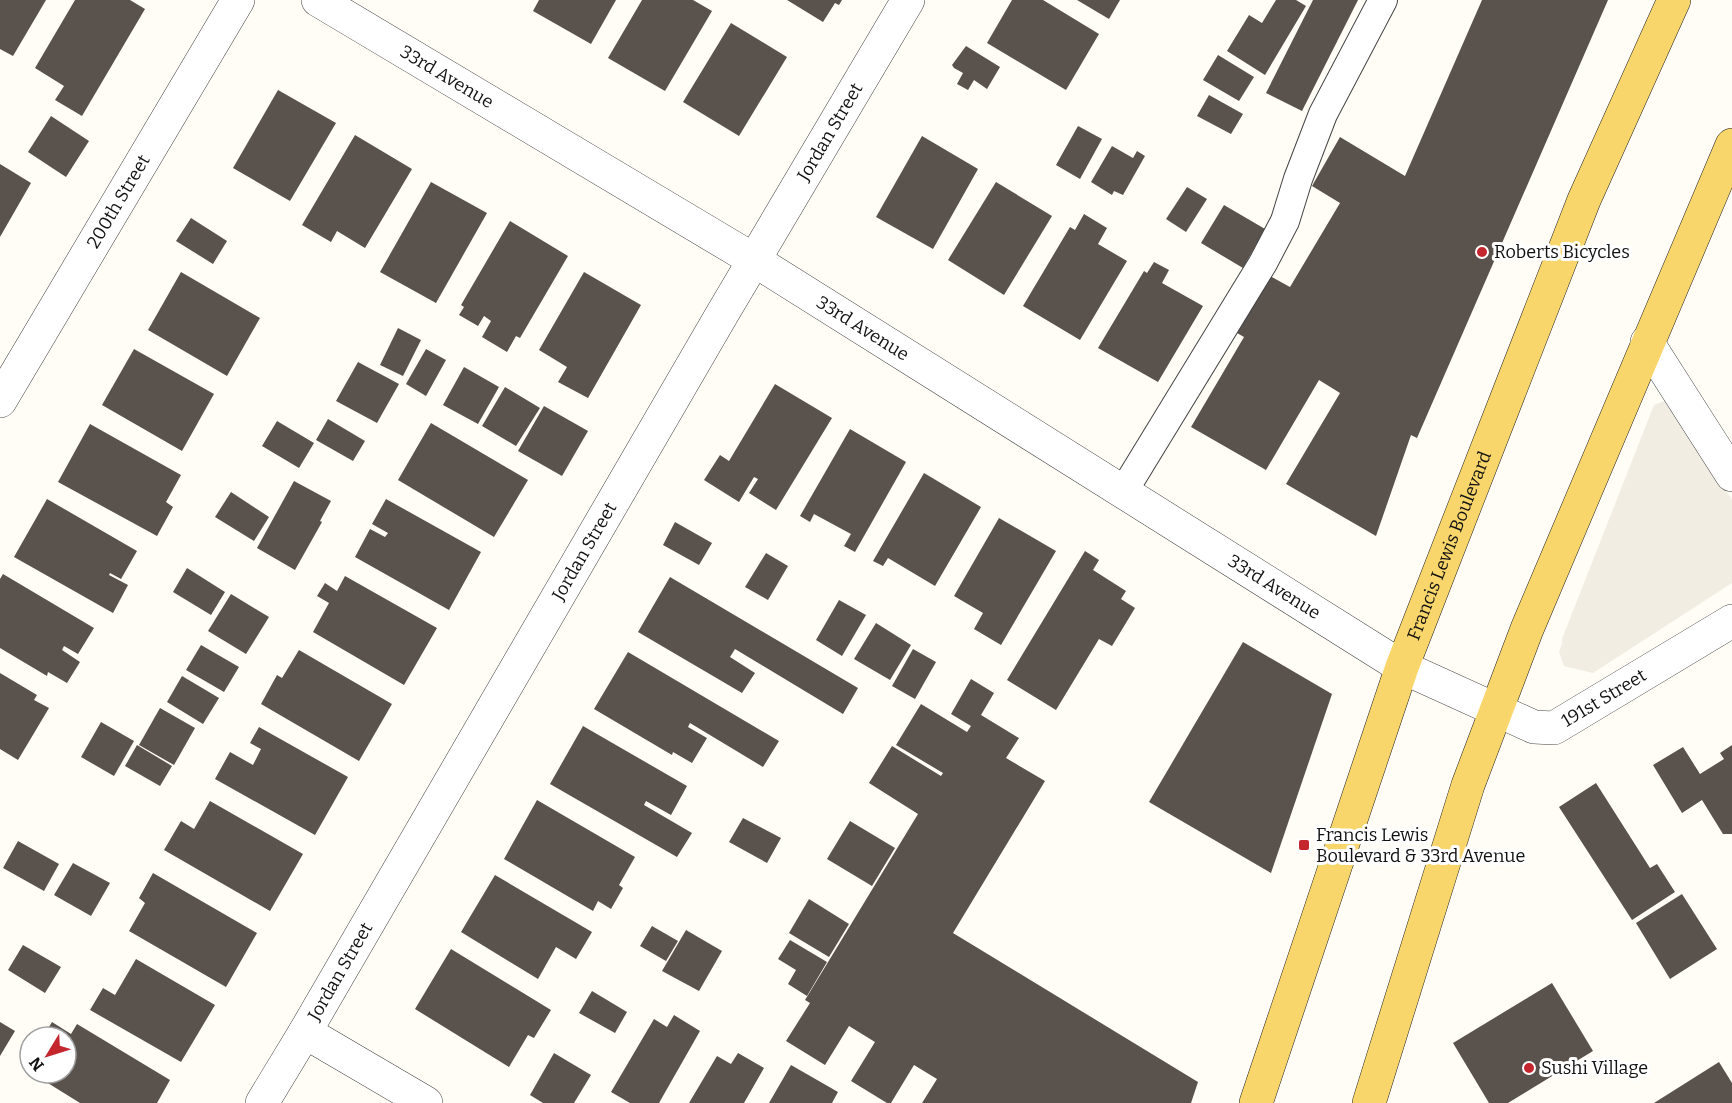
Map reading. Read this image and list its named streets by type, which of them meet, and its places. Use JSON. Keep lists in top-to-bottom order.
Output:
{
  "streets": {
    "main road": ["Francis Lewis Boulevard"],
    "street": [
      "33rd Avenue",
      "Jordan Street",
      "200th Street",
      "191st Street"
    ]
  },
  "crossings": [
    ["33rd Avenue", "Jordan Street"],
    ["33rd Avenue", "Francis Lewis Boulevard"],
    ["33rd Avenue", "191st Street"],
    ["Francis Lewis Boulevard", "191st Street"]
  ],
  "places": {
    "other": ["Roberts Bicycles", "Sushi Village"],
    "transit": ["Francis Lewis Boulevard & 33rd Avenue"]
  },
  "north": "bottom left"
}
